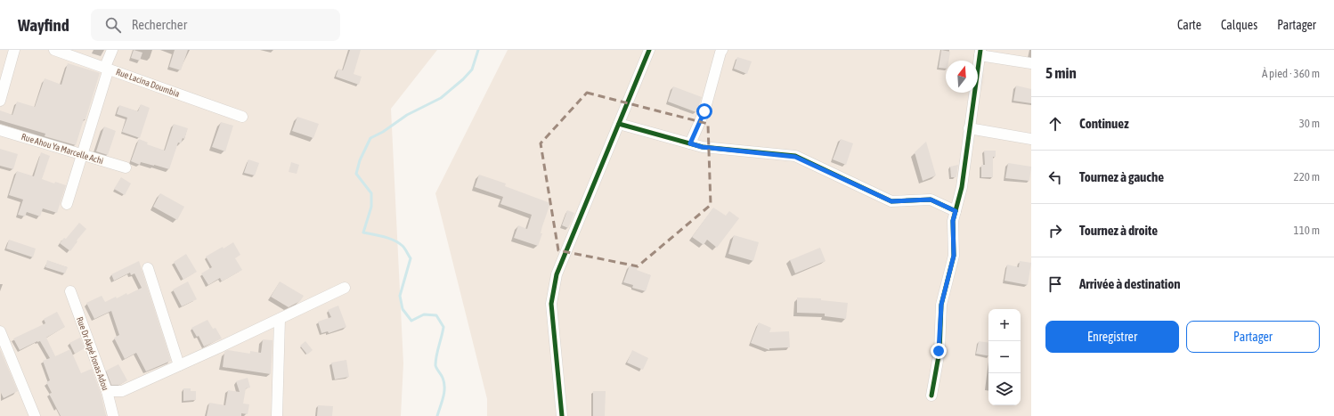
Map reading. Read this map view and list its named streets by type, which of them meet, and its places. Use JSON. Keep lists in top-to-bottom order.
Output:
{
  "streets": {
    "street": ["Rue Lacina Doumbia", "Rue Ahou Ya Marcelle Achi", "Rue Dr Akpé Jonas Adou"]
  },
  "north": "top",
  "page": {
    "header": "Wayfind",
    "search": "Rechercher",
    "nav": ["Carte", "Calques", "Partager"],
    "heading": ["5 min", "À pied · 360 m"],
    "list": [
      ["Continuez", "30 m"],
      ["Tournez à gauche", "220 m"],
      ["Tournez à droite", "110 m"],
      "Arrivée à destination"
    ],
    "map_buttons": ["+", "−"],
    "buttons": ["Enregistrer", "Partager"]
  }
}
